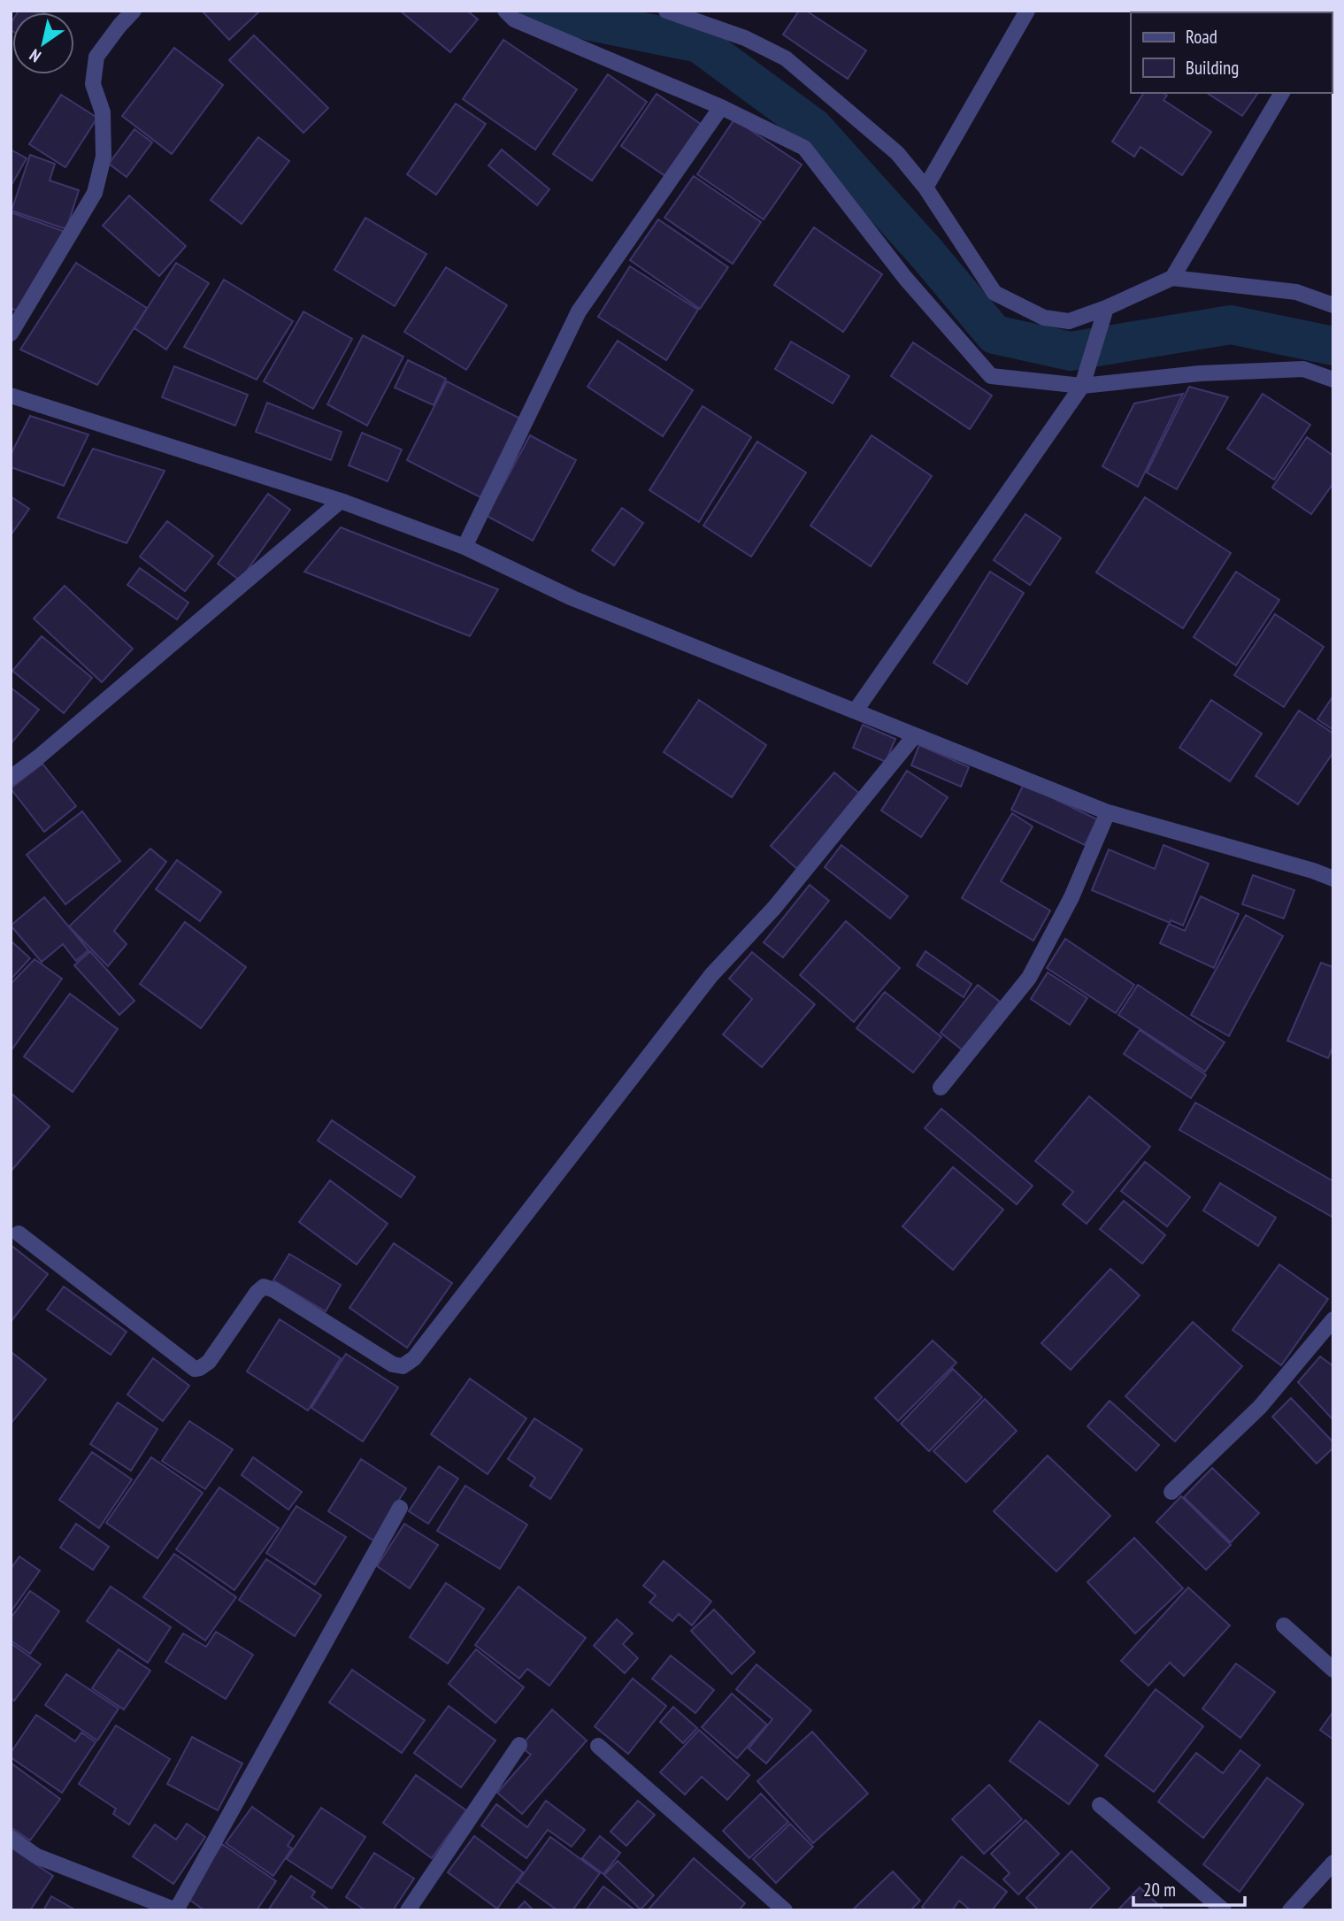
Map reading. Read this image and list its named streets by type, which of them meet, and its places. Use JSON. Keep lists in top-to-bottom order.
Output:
{
  "legend": ["Road", "Building"],
  "scale_bar": "20 m",
  "north": "bottom left"
}
